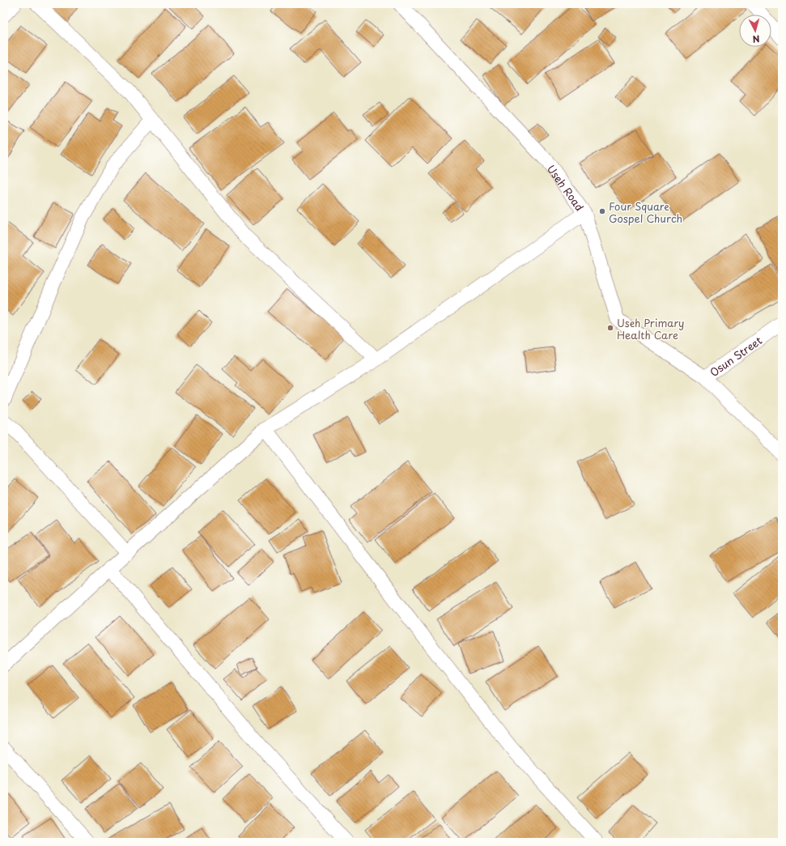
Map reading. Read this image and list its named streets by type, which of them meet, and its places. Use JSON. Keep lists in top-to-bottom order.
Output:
{
  "streets": {
    "street": ["Useh Road", "Osun Street"]
  },
  "crossings": [
    ["Useh Road", "Osun Street"]
  ],
  "places": ["Four Square Gospel Church", "Useh Primary Health Care"],
  "north": "bottom"
}
